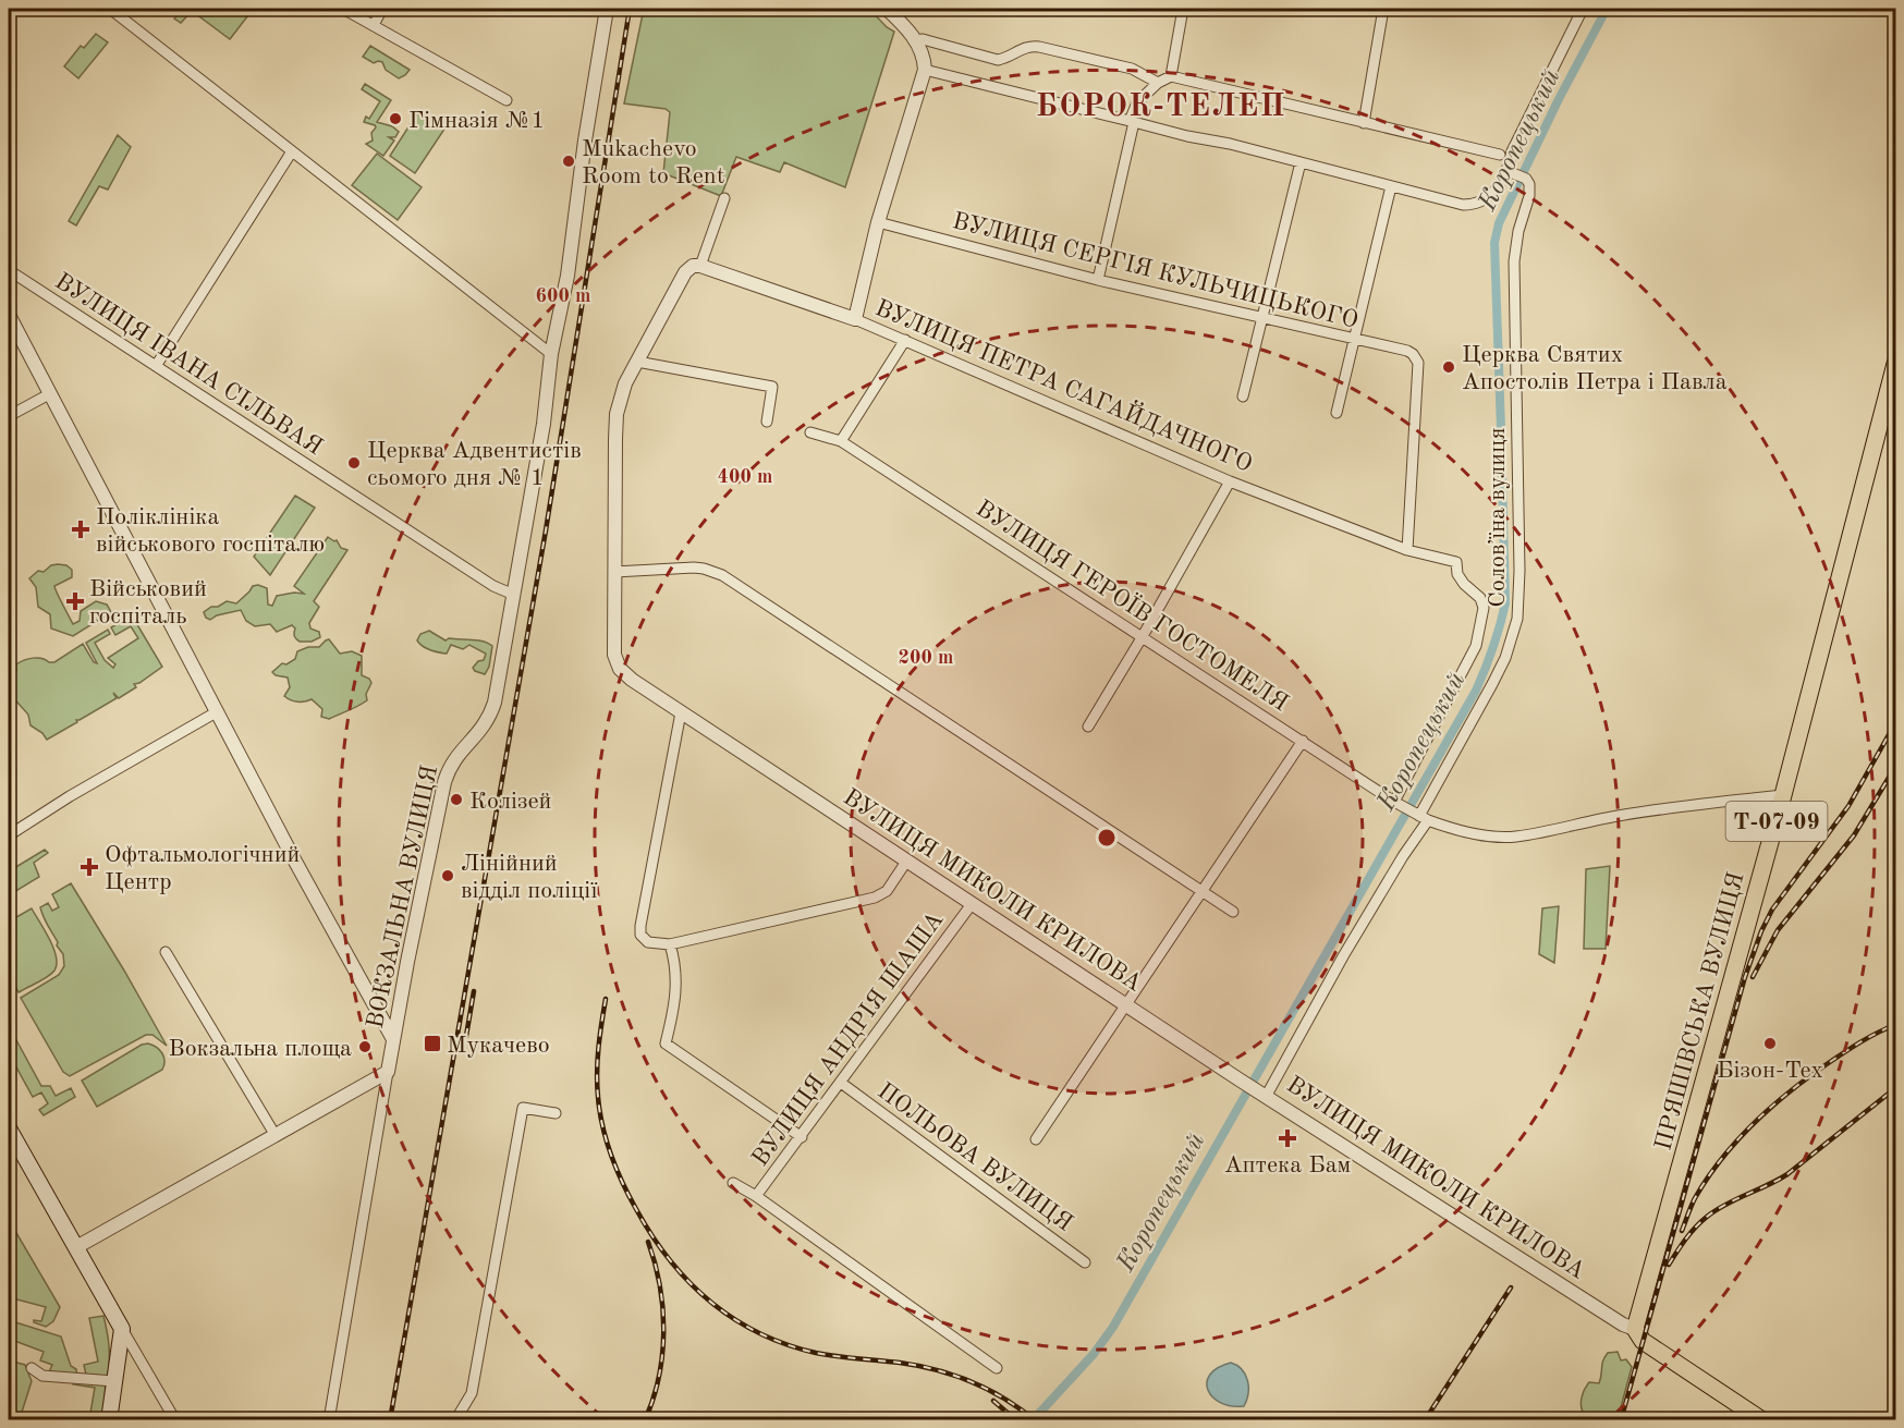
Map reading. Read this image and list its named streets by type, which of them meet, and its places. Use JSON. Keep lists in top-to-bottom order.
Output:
{
  "streets": {
    "main road": ["Т-07-09", "ВУЛИЦЯ МИКОЛИ КРИЛОВА", "ПРЯШІВСЬКА ВУЛИЦЯ"],
    "street": [
      "ВУЛИЦЯ СЕРГІЯ КУЛЬЧИЦЬКОГО",
      "ВУЛИЦЯ ІВАНА СІЛЬВАЯ",
      "ВУЛИЦЯ ПЕТРА САГАЙДАЧНОГО",
      "Соловʼїна вулиця",
      "ВУЛИЦЯ ГЕРОЇВ ГОСТОМЕЛЯ",
      "ВОКЗАЛЬНА ВУЛИЦЯ",
      "ВУЛИЦЯ АНДРІЯ ШАША",
      "ПОЛЬОВА ВУЛИЦЯ"
    ]
  },
  "crossings": [
    ["ВУЛИЦЯ СЕРГІЯ КУЛЬЧИЦЬКОГО", "ВУЛИЦЯ ПЕТРА САГАЙДАЧНОГО"],
    ["ВУЛИЦЯ ІВАНА СІЛЬВАЯ", "ВОКЗАЛЬНА ВУЛИЦЯ"],
    ["ВУЛИЦЯ ПЕТРА САГАЙДАЧНОГО", "ВУЛИЦЯ ГЕРОЇВ ГОСТОМЕЛЯ"],
    ["ВУЛИЦЯ ПЕТРА САГАЙДАЧНОГО", "ВУЛИЦЯ МИКОЛИ КРИЛОВА"],
    ["Соловʼїна вулиця", "ВУЛИЦЯ ГЕРОЇВ ГОСТОМЕЛЯ"],
    ["Соловʼїна вулиця", "ВУЛИЦЯ МИКОЛИ КРИЛОВА"],
    ["ВУЛИЦЯ ГЕРОЇВ ГОСТОМЕЛЯ", "ПРЯШІВСЬКА ВУЛИЦЯ"],
    ["ВУЛИЦЯ МИКОЛИ КРИЛОВА", "ПРЯШІВСЬКА ВУЛИЦЯ"],
    ["ВУЛИЦЯ МИКОЛИ КРИЛОВА", "ВУЛИЦЯ АНДРІЯ ШАША"],
    ["ВУЛИЦЯ АНДРІЯ ШАША", "ПОЛЬОВА ВУЛИЦЯ"]
  ],
  "districts": ["БОРОК-ТЕЛЕП"],
  "water": ["Коропецький"],
  "places": {
    "other": [
      "Гімназія №1",
      "Mukachevo Room to Rent",
      "Церква Святих Апостолів Петра і Павла",
      "Церква Адвентистів сьомого дня № 1",
      "Колізей",
      "Лінійний відділ поліції",
      "Бізон-Тех",
      "Вокзальна площа"
    ],
    "health": [
      "Поліклініка військового госпіталю",
      "Військовий госпіталь",
      "Офтальмологічний Центр",
      "Аптека Бам"
    ],
    "transit": ["Мукачево"]
  },
  "rings": ["600 m", "400 m", "200 m"]
}
